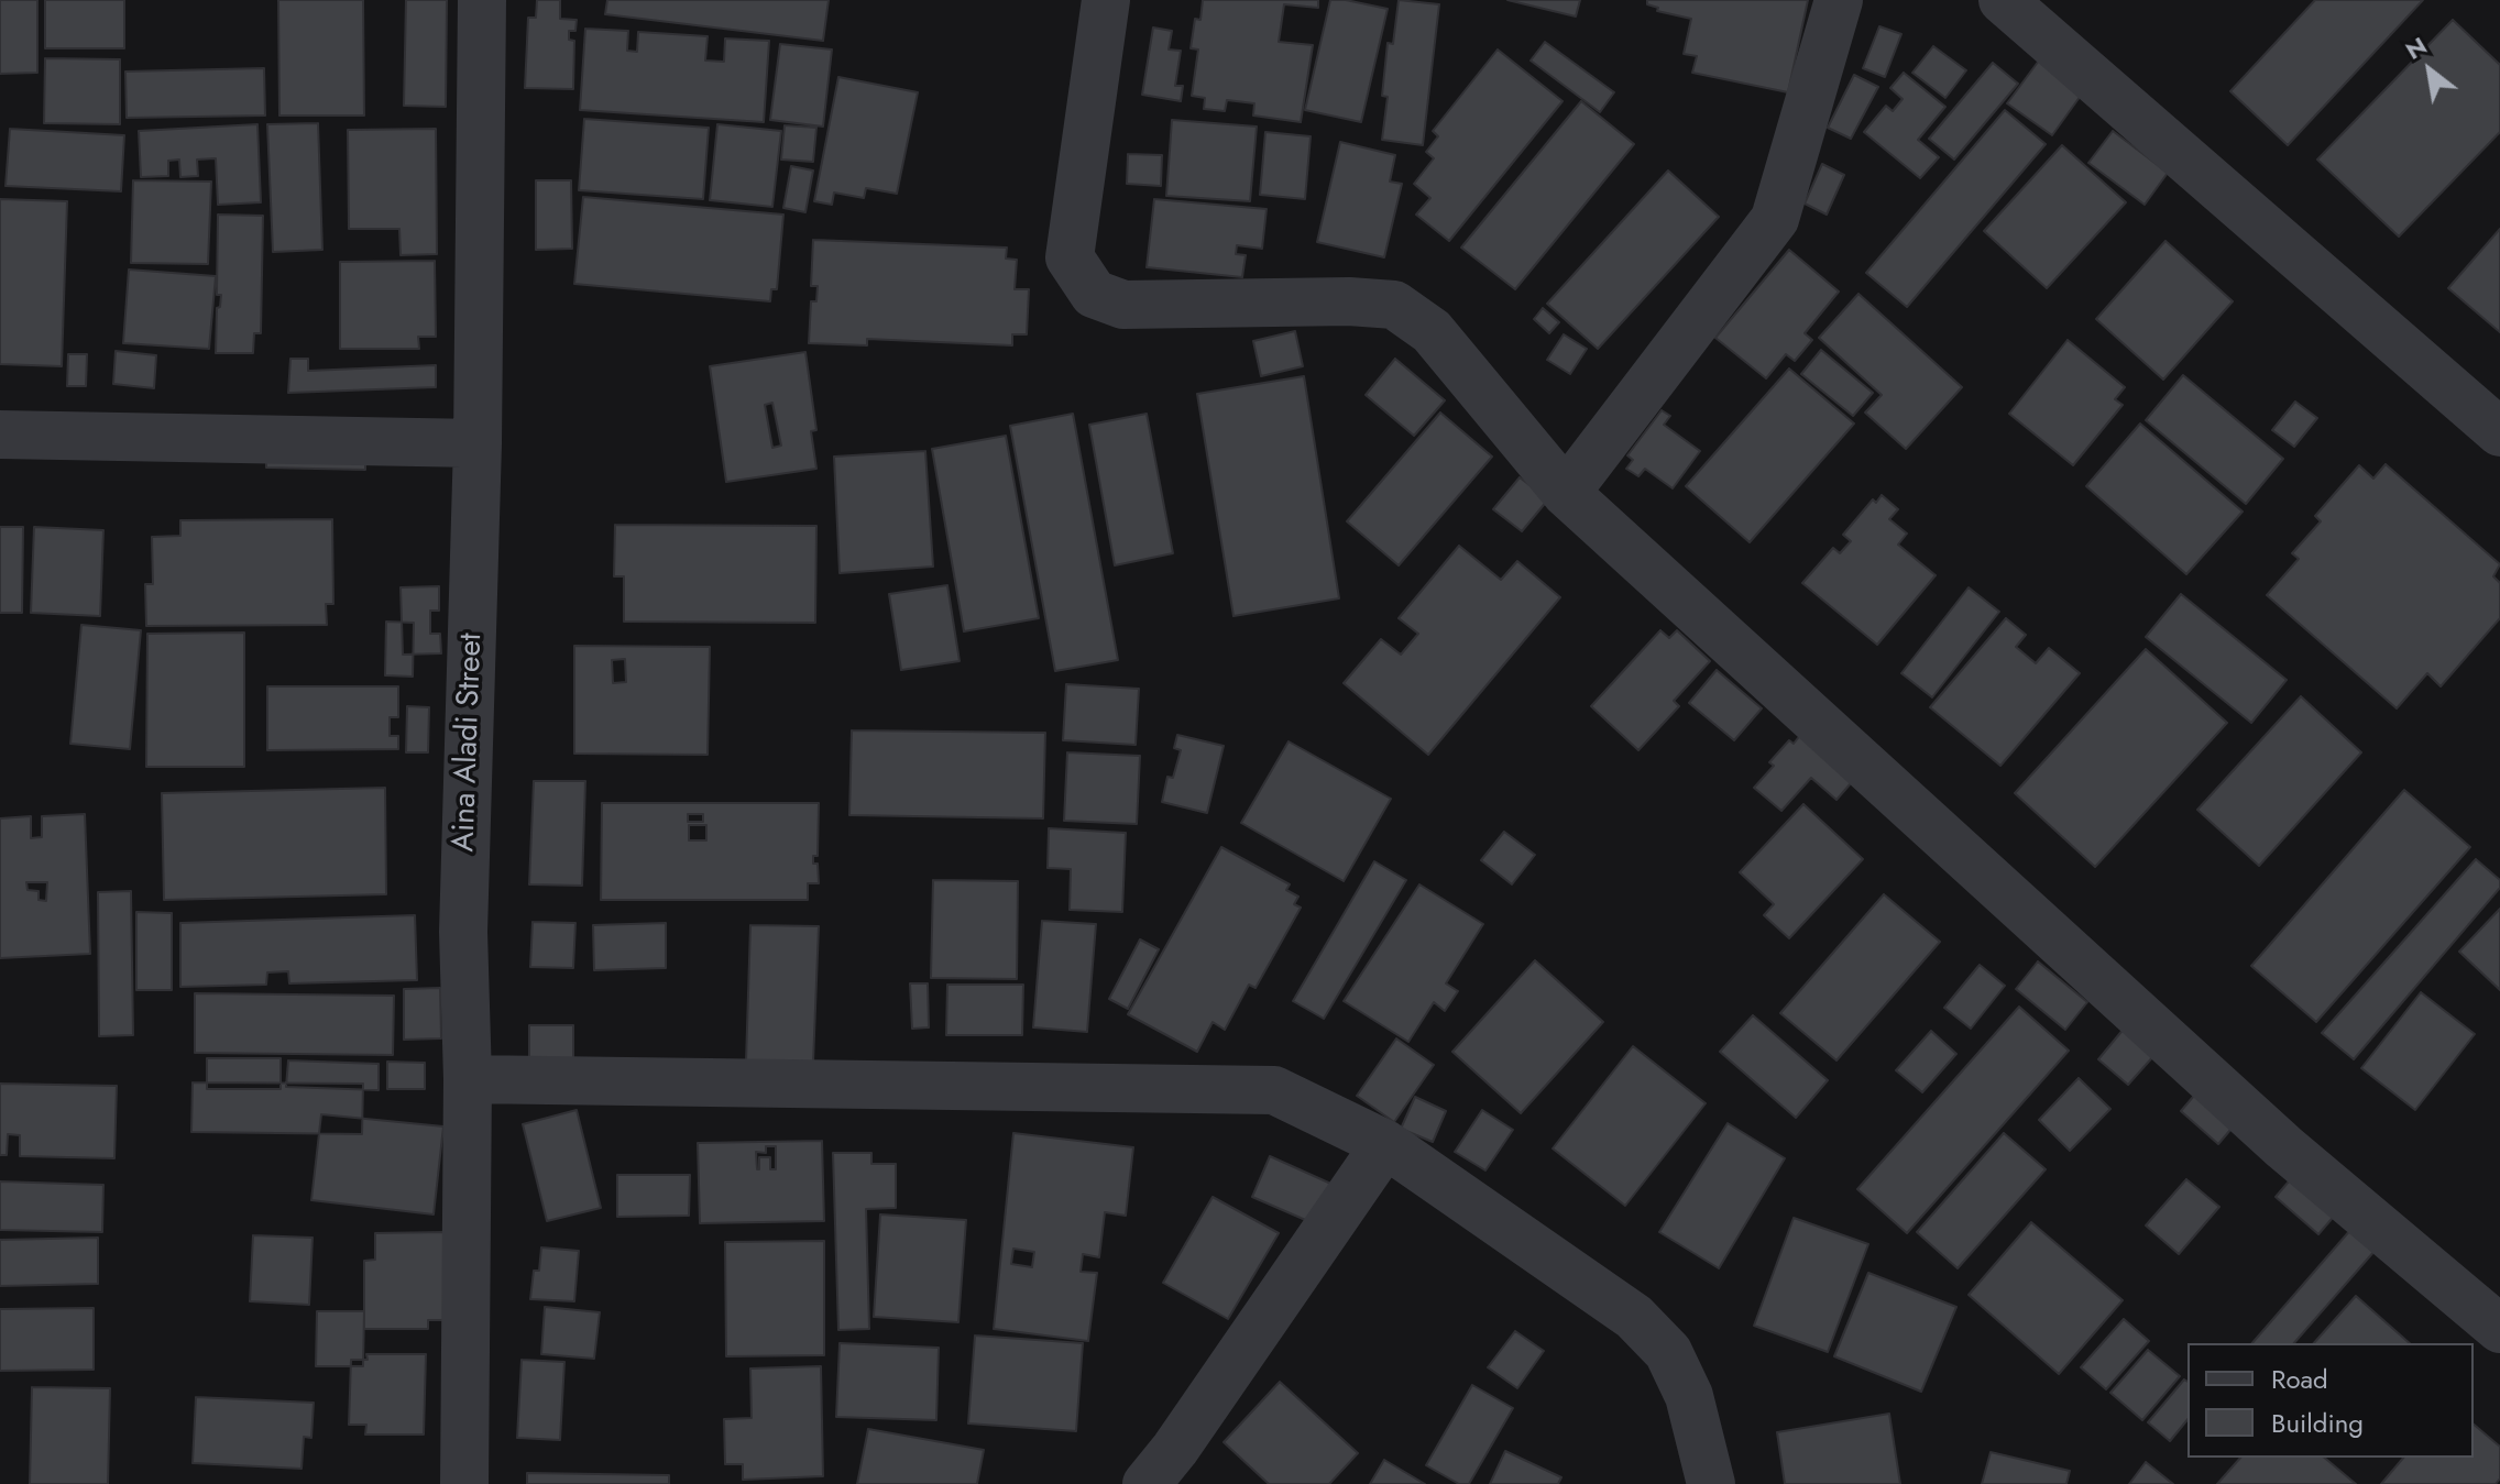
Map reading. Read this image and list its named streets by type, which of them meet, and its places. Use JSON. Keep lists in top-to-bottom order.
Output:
{
  "streets": {
    "street": ["Aina Aladi Street"]
  },
  "legend": ["Road", "Building"],
  "north": "top left"
}
